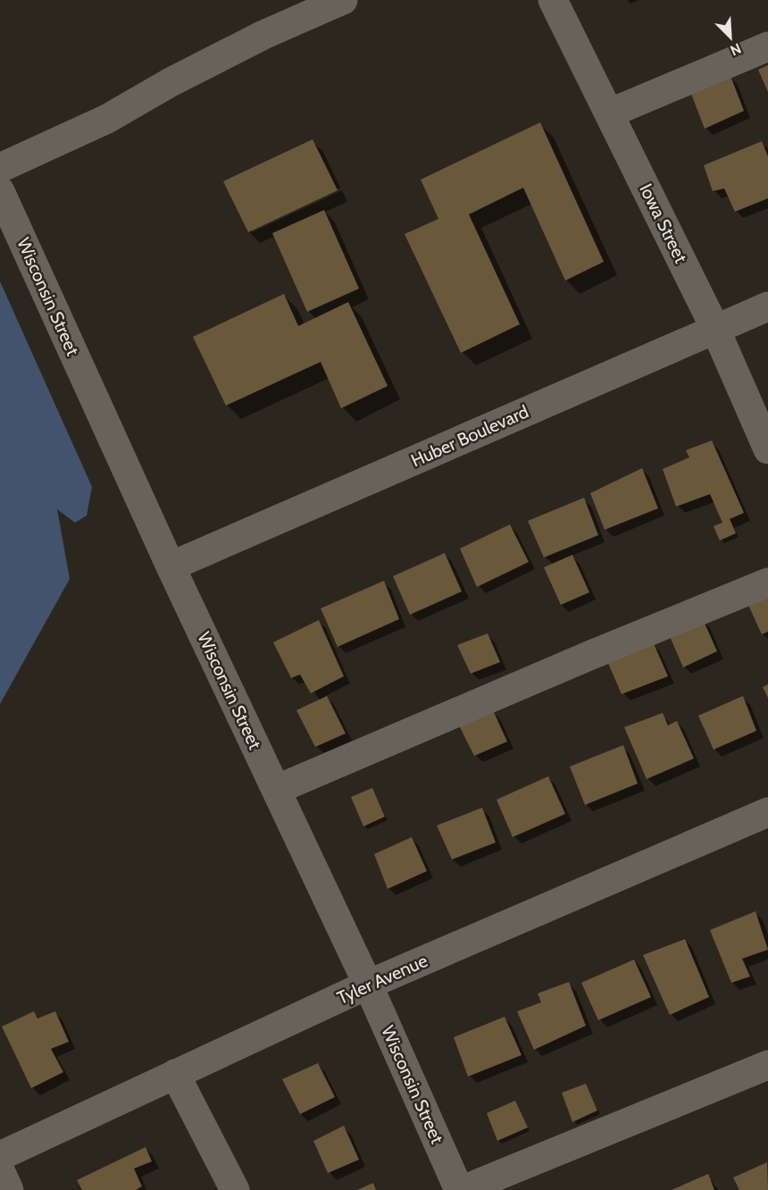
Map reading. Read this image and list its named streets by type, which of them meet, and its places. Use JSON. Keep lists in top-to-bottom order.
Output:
{
  "streets": {
    "street": [
      "Iowa Street",
      "Wisconsin Street",
      "Huber Boulevard",
      "Tyler Avenue"
    ]
  },
  "crossings": [
    ["Iowa Street", "Huber Boulevard"],
    ["Wisconsin Street", "Huber Boulevard"],
    ["Wisconsin Street", "Tyler Avenue"]
  ],
  "north": "bottom right"
}
